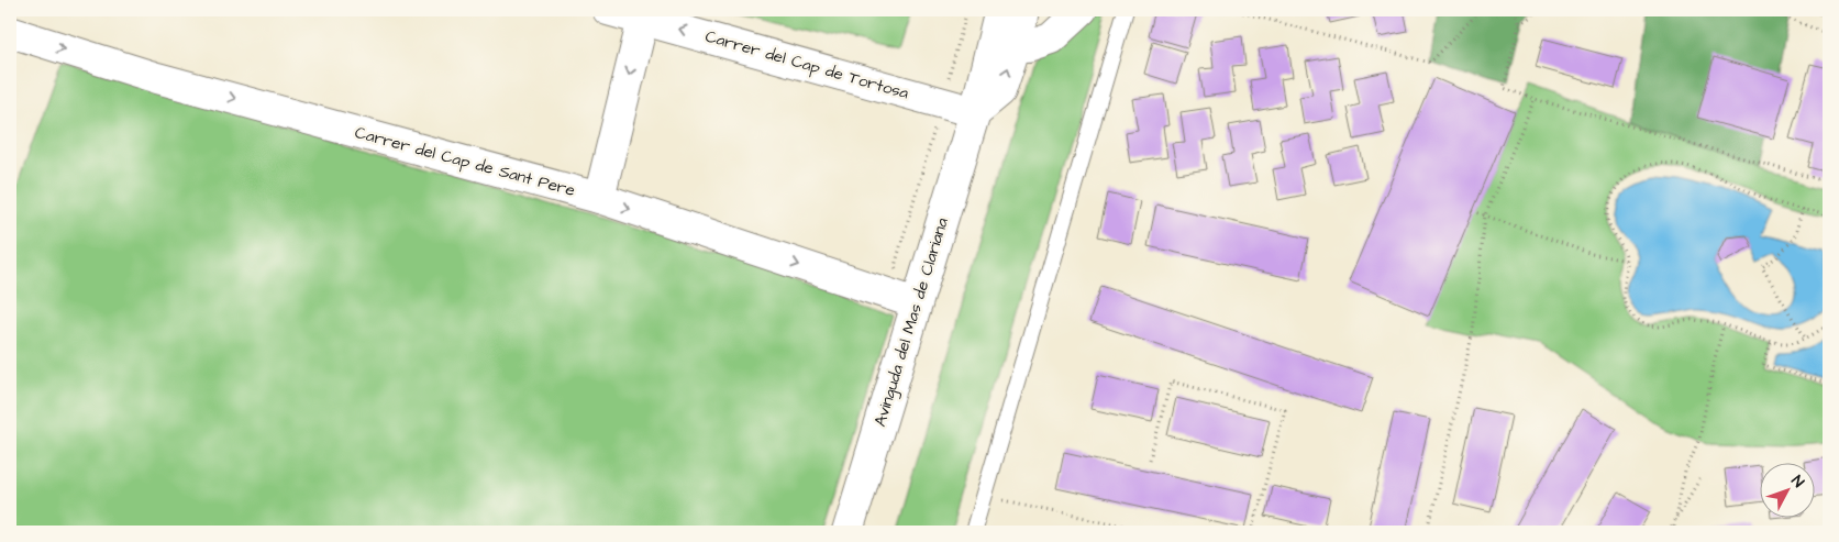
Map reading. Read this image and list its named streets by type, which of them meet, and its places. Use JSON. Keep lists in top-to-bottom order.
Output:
{
  "streets": {
    "street": ["Carrer del Cap de Tortosa", "Carrer del Cap de Sant Pere", "Avinguda del Mas de Clariana"]
  },
  "crossings": [
    ["Carrer del Cap de Tortosa", "Avinguda del Mas de Clariana"],
    ["Carrer del Cap de Sant Pere", "Avinguda del Mas de Clariana"]
  ],
  "one_way": ["Carrer del Cap de Tortosa", "Carrer del Cap de Sant Pere"],
  "north": "top right"
}
